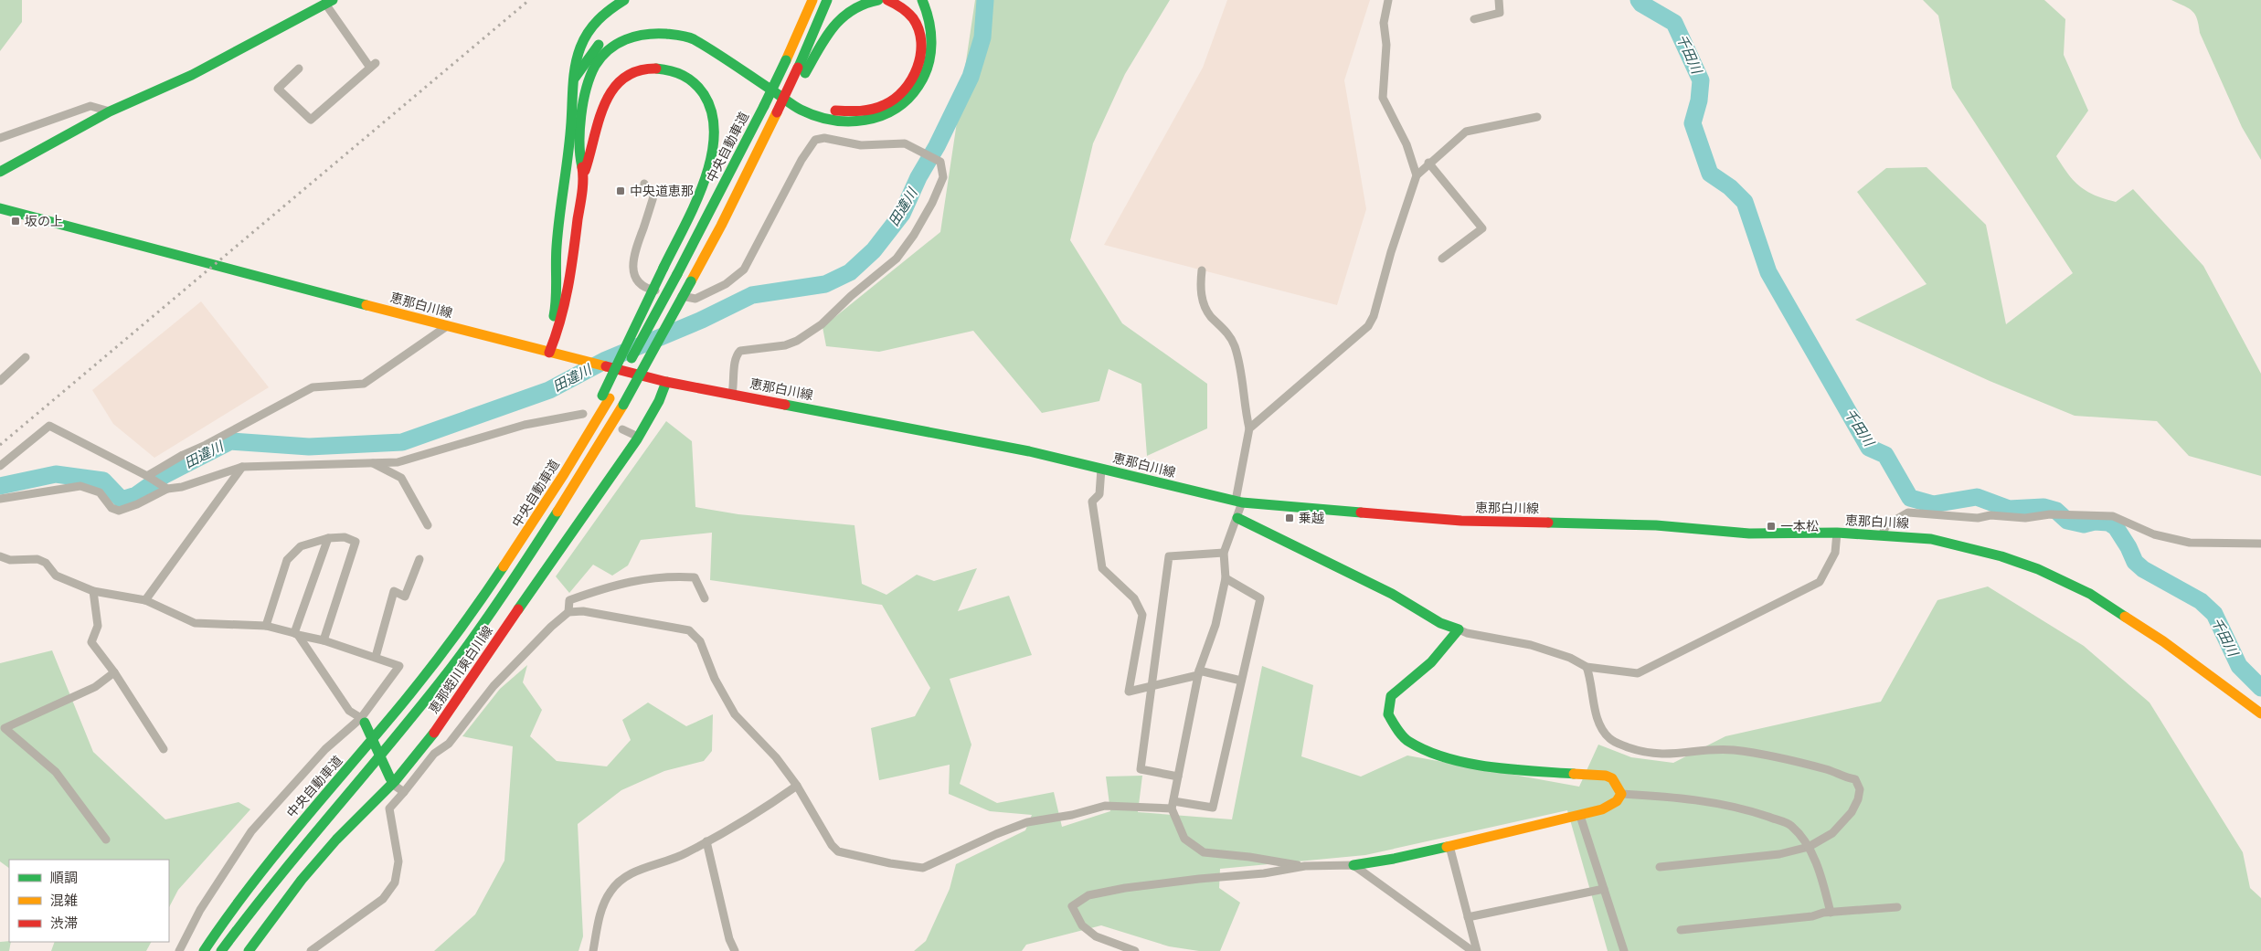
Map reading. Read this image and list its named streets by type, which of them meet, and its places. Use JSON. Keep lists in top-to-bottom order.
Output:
{
  "streets": {
    "main road": ["中央自動車道", "恵那白川線", "恵那蛭川東白川線"]
  },
  "crossings": [
    ["恵那白川線", "恵那蛭川東白川線"]
  ],
  "water": ["千田川", "田違川"],
  "places": {
    "transit": [
      "中央道恵那",
      "坂の上",
      "乗越",
      "一本松"
    ]
  },
  "legend": ["順調", "混雑", "渋滞"]
}
